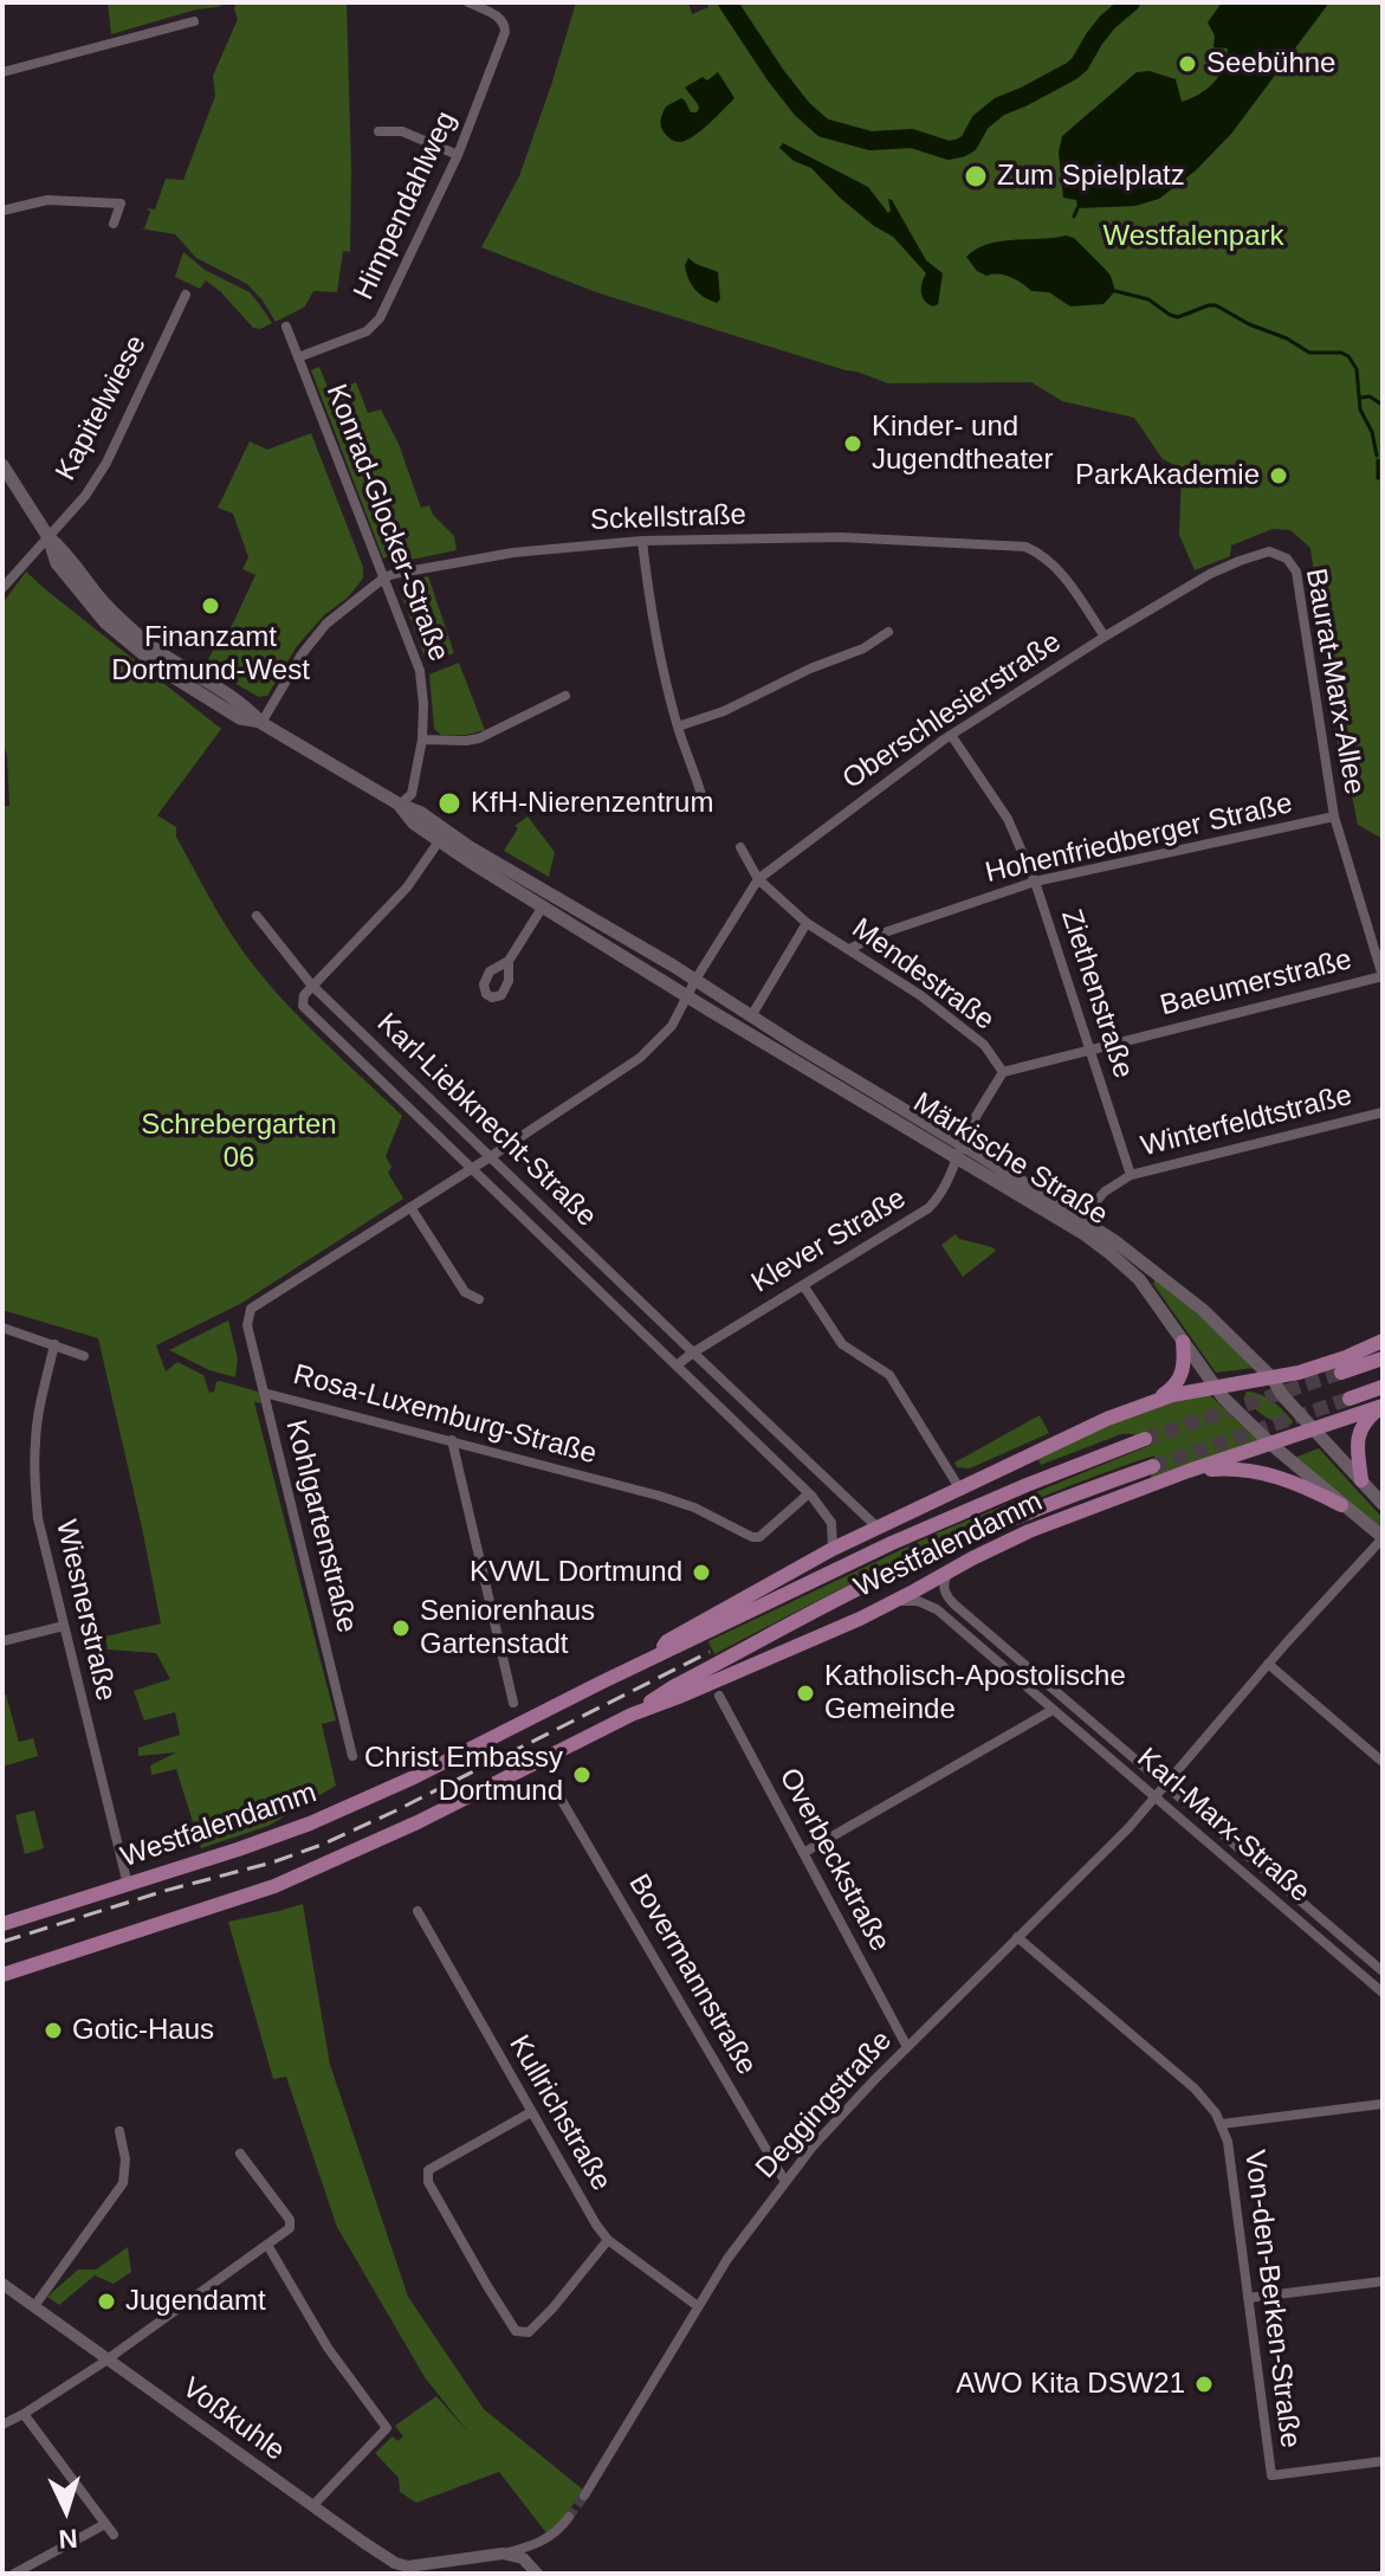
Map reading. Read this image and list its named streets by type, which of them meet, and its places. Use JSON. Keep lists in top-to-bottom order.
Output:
{
  "streets": {
    "main road": ["Märkische Straße", "Westfalendamm"],
    "street": [
      "Himpendahlweg",
      "Kapitelwiese",
      "Sckellstraße",
      "Konrad-Glocker-Straße",
      "Baurat-Marx-Allee",
      "Oberschlesierstraße",
      "Hohenfriedberger Straße",
      "Mendestraße",
      "Baeumerstraße",
      "Ziethenstraße",
      "Karl-Liebknecht-Straße",
      "Winterfeldtstraße",
      "Klever Straße",
      "Rosa-Luxemburg-Straße",
      "Kohlgartenstraße",
      "Wiesnerstraße",
      "Karl-Marx-Straße",
      "Overbeckstraße",
      "Bovermannstraße",
      "Deggingstraße",
      "Kullrichstraße",
      "Von-den-Berken-Straße",
      "Voßkuhle"
    ]
  },
  "crossings": [
    ["Himpendahlweg", "Konrad-Glocker-Straße"],
    ["Kapitelwiese", "Märkische Straße"],
    ["Sckellstraße", "Konrad-Glocker-Straße"],
    ["Sckellstraße", "Oberschlesierstraße"],
    ["Sckellstraße", "Märkische Straße"],
    ["Konrad-Glocker-Straße", "Märkische Straße"],
    ["Baurat-Marx-Allee", "Oberschlesierstraße"],
    ["Baurat-Marx-Allee", "Hohenfriedberger Straße"],
    ["Baurat-Marx-Allee", "Baeumerstraße"],
    ["Oberschlesierstraße", "Mendestraße"],
    ["Oberschlesierstraße", "Ziethenstraße"],
    ["Oberschlesierstraße", "Karl-Liebknecht-Straße"],
    ["Oberschlesierstraße", "Märkische Straße"],
    ["Oberschlesierstraße", "Kohlgartenstraße"],
    ["Hohenfriedberger Straße", "Mendestraße"],
    ["Hohenfriedberger Straße", "Ziethenstraße"],
    ["Mendestraße", "Baeumerstraße"],
    ["Mendestraße", "Märkische Straße"],
    ["Baeumerstraße", "Ziethenstraße"],
    ["Ziethenstraße", "Winterfeldtstraße"],
    ["Karl-Liebknecht-Straße", "Klever Straße"],
    ["Karl-Liebknecht-Straße", "Rosa-Luxemburg-Straße"],
    ["Karl-Liebknecht-Straße", "Westfalendamm"],
    ["Winterfeldtstraße", "Märkische Straße"],
    ["Märkische Straße", "Klever Straße"],
    ["Märkische Straße", "Westfalendamm"],
    ["Märkische Straße", "Deggingstraße"],
    ["Rosa-Luxemburg-Straße", "Kohlgartenstraße"],
    ["Westfalendamm", "Wiesnerstraße"],
    ["Westfalendamm", "Karl-Marx-Straße"],
    ["Karl-Marx-Straße", "Deggingstraße"],
    ["Overbeckstraße", "Deggingstraße"],
    ["Bovermannstraße", "Deggingstraße"],
    ["Deggingstraße", "Kullrichstraße"],
    ["Deggingstraße", "Von-den-Berken-Straße"]
  ],
  "parks": ["Westfalenpark", "Schrebergarten 06"],
  "places": [
    "Seebühne",
    "Zum Spielplatz",
    "Kinder- und Jugendtheater",
    "ParkAkademie",
    "Finanzamt Dortmund-West",
    "KfH-Nierenzentrum",
    "KVWL Dortmund",
    "Seniorenhaus Gartenstadt",
    "Katholisch-Apostolische Gemeinde",
    "Christ Embassy Dortmund",
    "Gotic-Haus",
    "Jugendamt",
    "AWO Kita DSW21"
  ],
  "north": "bottom"
}
